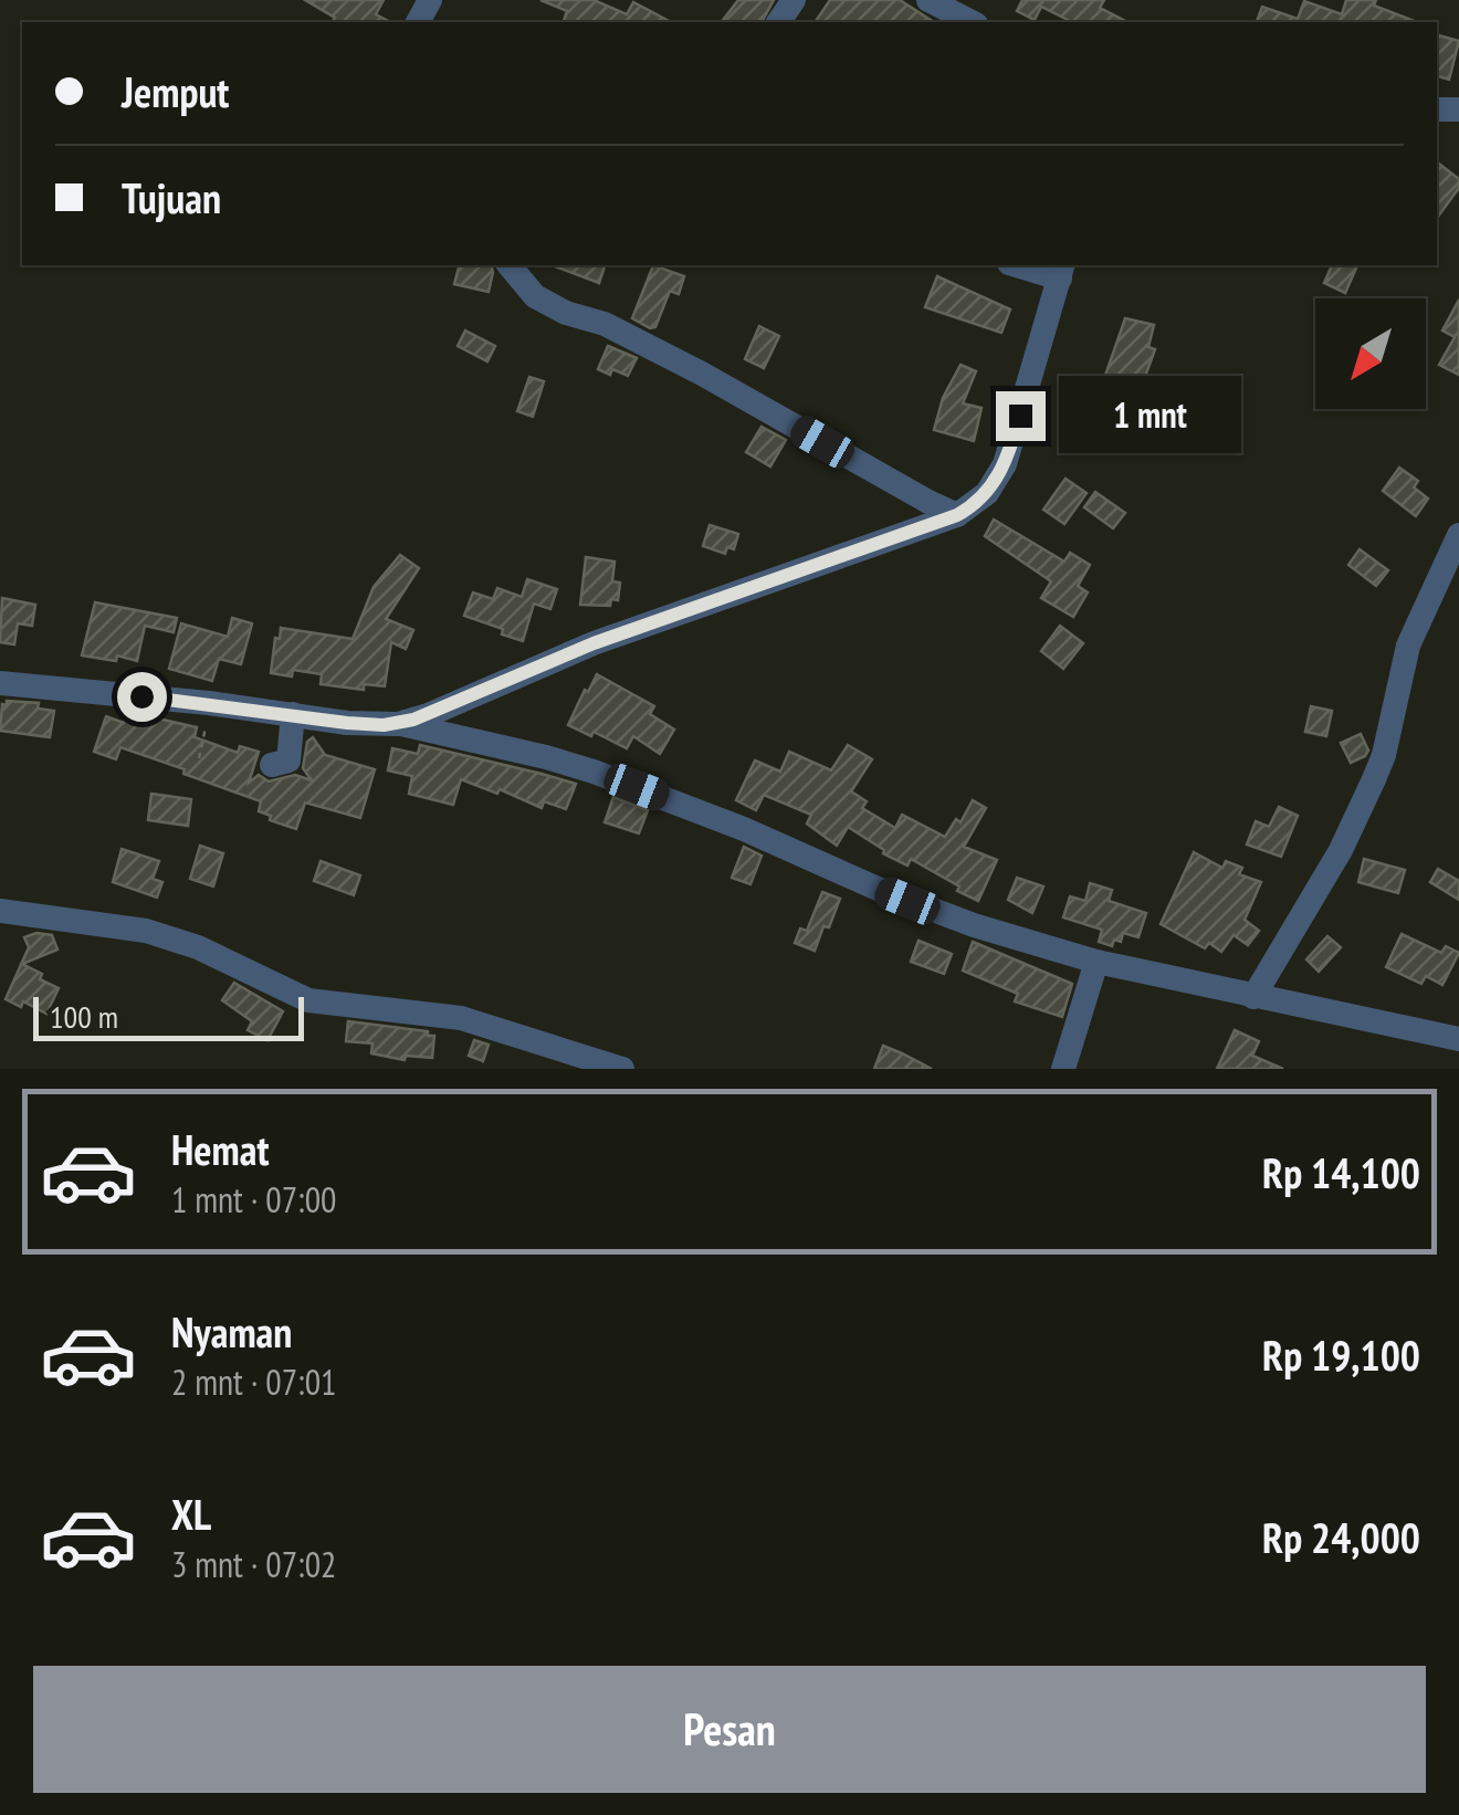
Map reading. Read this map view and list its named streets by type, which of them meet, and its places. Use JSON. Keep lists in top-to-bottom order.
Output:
{
  "scale_bar": "100 m",
  "north": "bottom left",
  "page": {
    "banner": ["Jemput", "Tujuan"],
    "bubble": "1 mnt",
    "scale": "100 m",
    "list": [
      {
        "name": "Hemat",
        "note": "1 mnt · 07:00",
        "value": "Rp 14,100"
      },
      {
        "name": "Nyaman",
        "note": "2 mnt · 07:01",
        "value": "Rp 19,100"
      },
      {
        "name": "XL",
        "note": "3 mnt · 07:02",
        "value": "Rp 24,000"
      }
    ],
    "buttons": "Pesan"
  }
}
